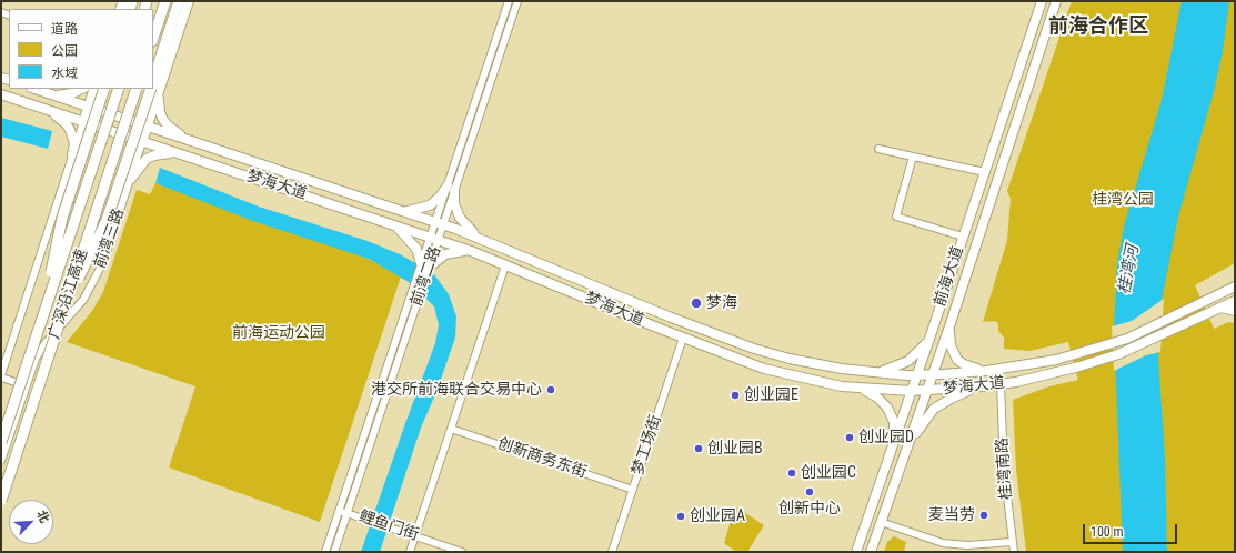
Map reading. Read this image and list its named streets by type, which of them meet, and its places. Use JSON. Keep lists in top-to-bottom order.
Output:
{
  "streets": {
    "highway": ["广深沿江高速"],
    "main road": ["梦海大道", "前湾三路", "前海大道"],
    "street": [
      "前湾二路",
      "梦工场街",
      "创新商务东街",
      "桂湾南路",
      "鲤鱼门街"
    ]
  },
  "crossings": [
    ["梦海大道", "前湾三路"],
    ["梦海大道", "前湾二路"],
    ["梦海大道", "前海大道"],
    ["梦海大道", "梦工场街"],
    ["梦海大道", "桂湾南路"],
    ["前湾二路", "鲤鱼门街"],
    ["梦工场街", "创新商务东街"]
  ],
  "districts": ["前海合作区"],
  "water": ["桂湾河"],
  "parks": ["桂湾公园", "前海运动公园"],
  "places": [
    "梦海",
    "港交所前海联合交易中心",
    "创业园E",
    "创业园D",
    "创业园B",
    "创业园C",
    "创新中心",
    "麦当劳",
    "创业园A"
  ],
  "legend": ["道路", "公园", "水域"],
  "scale_bar": "100 m",
  "north": "top right"
}
